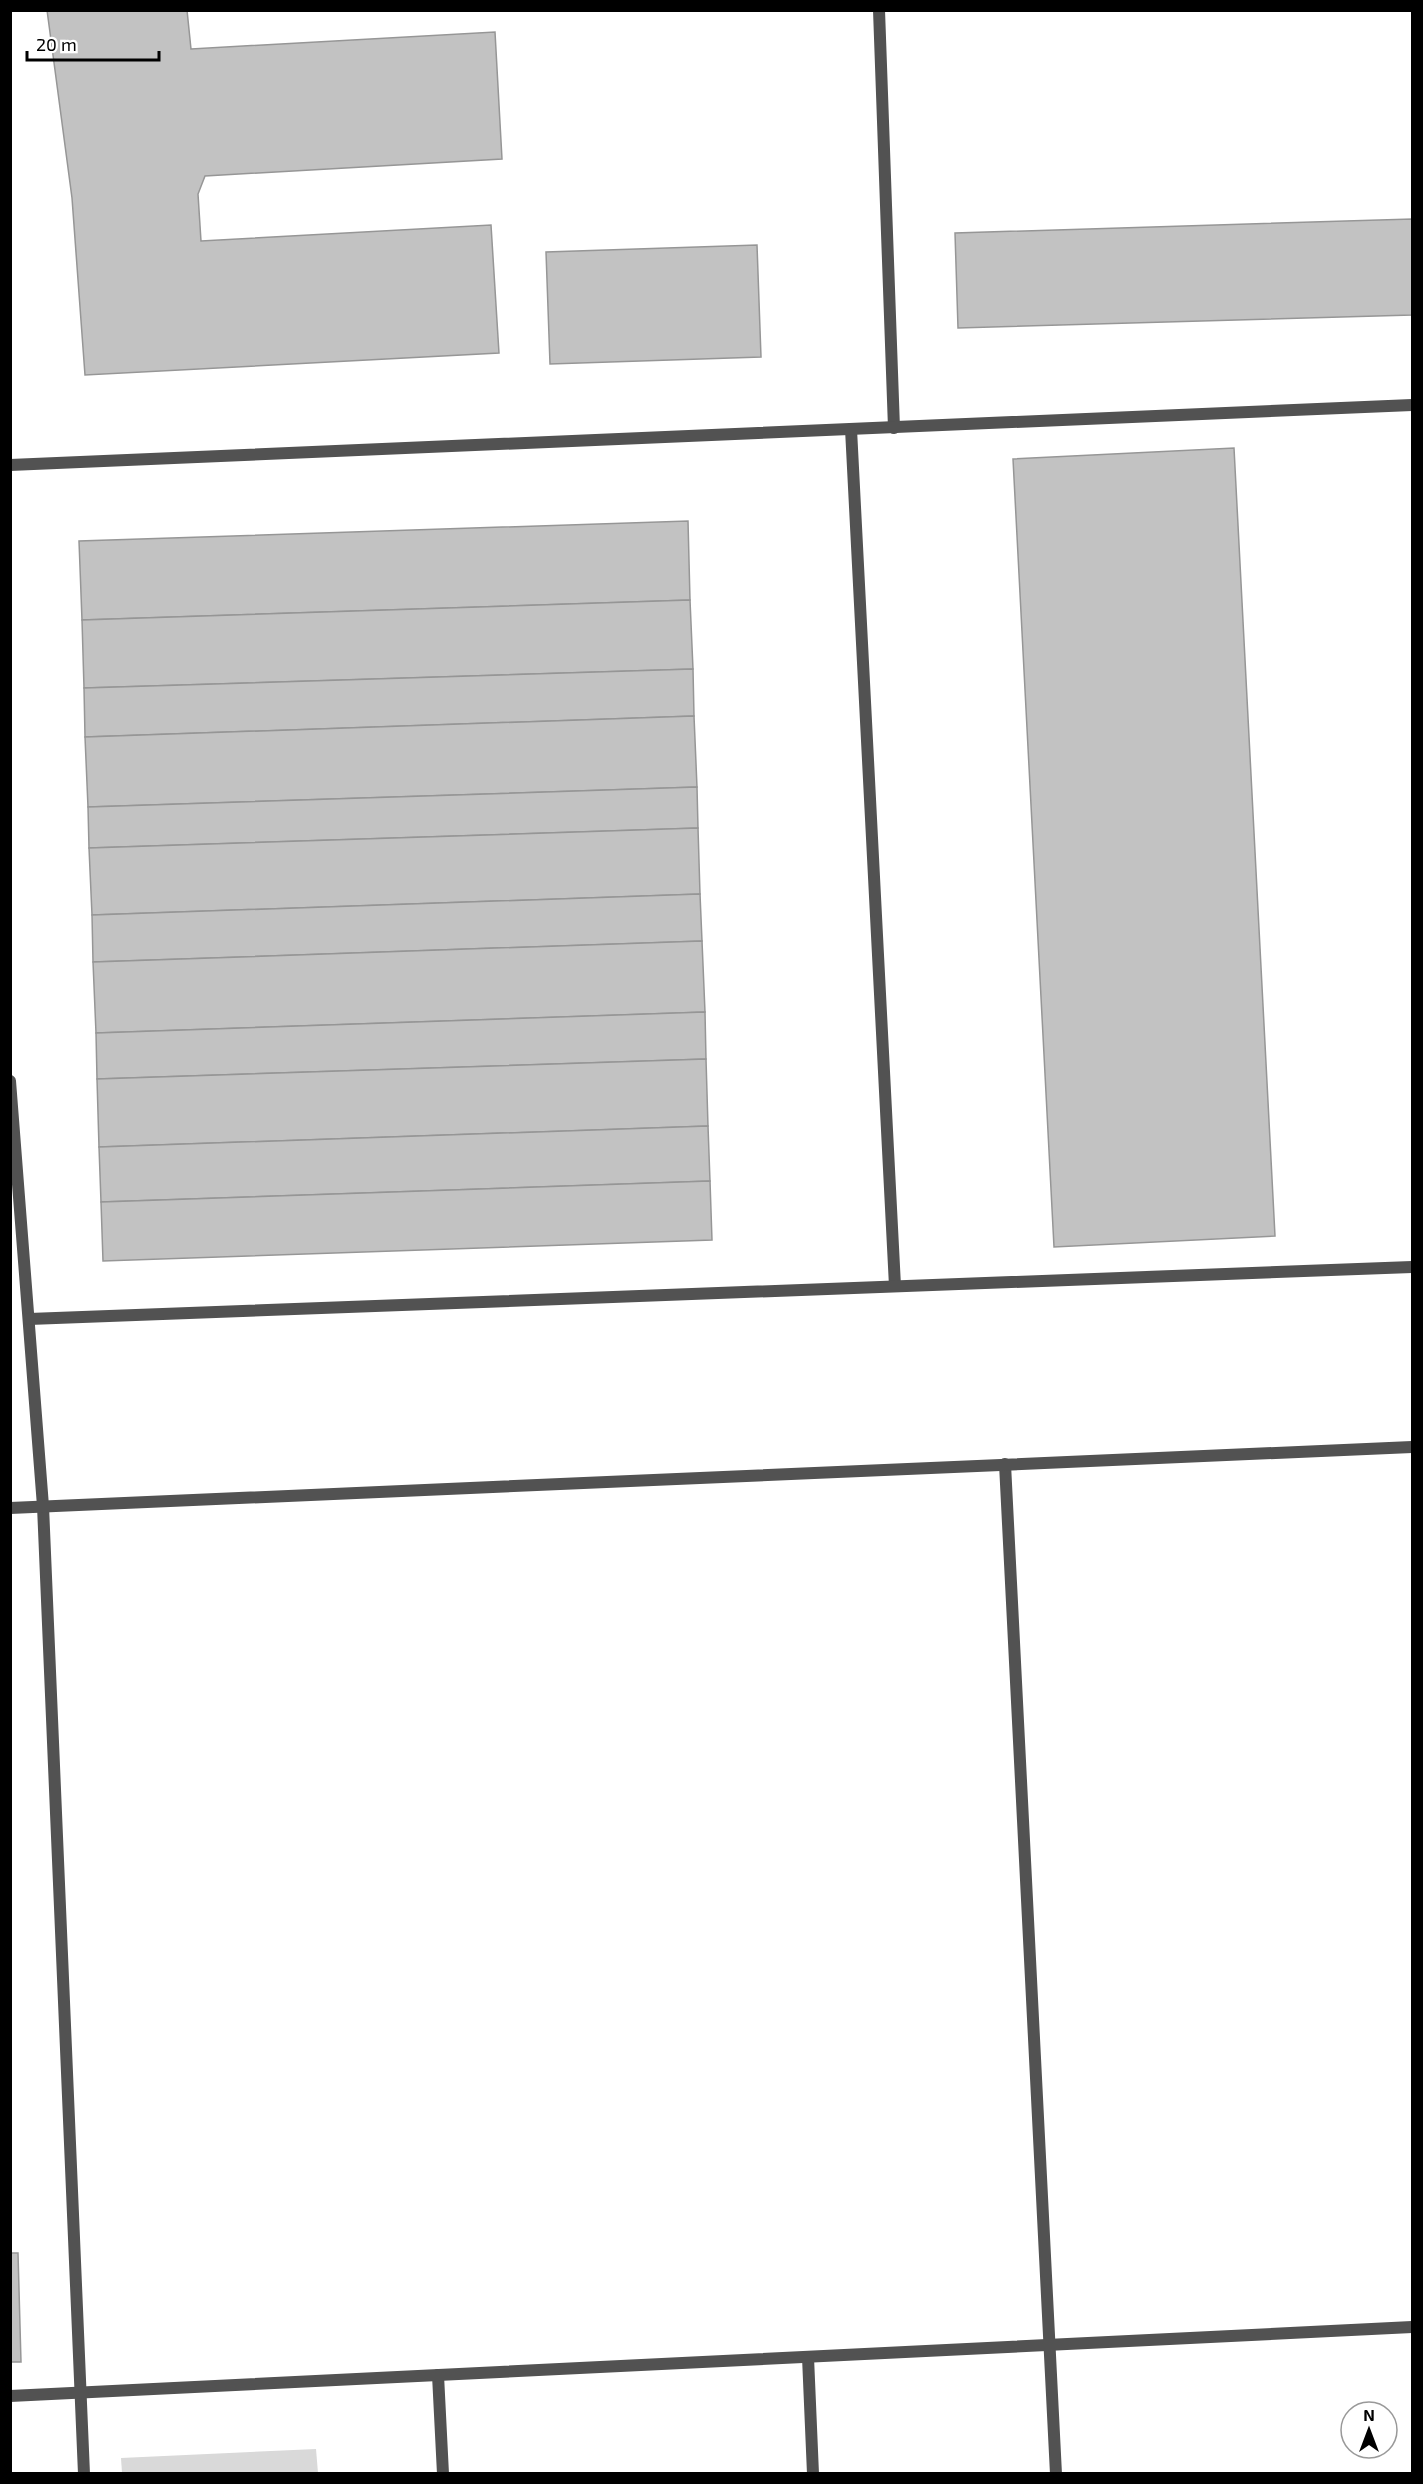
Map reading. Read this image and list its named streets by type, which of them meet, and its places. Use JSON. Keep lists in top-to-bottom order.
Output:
{
  "scale_bar": "20 m",
  "north": "top"
}
